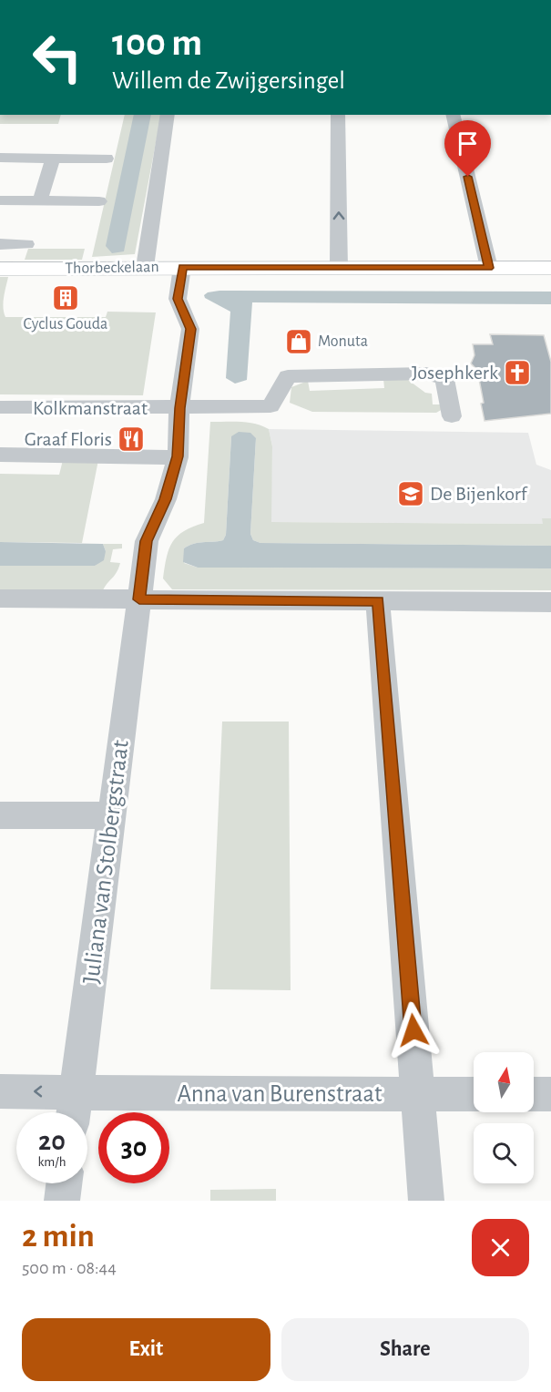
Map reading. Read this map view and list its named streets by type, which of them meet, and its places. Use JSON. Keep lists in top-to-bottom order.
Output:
{
  "streets": {
    "main road": ["Thorbeckelaan"],
    "street": ["Kolkmanstraat", "Juliana van Stolbergstraat", "Anna van Burenstraat"]
  },
  "crossings": [
    ["Thorbeckelaan", "Juliana van Stolbergstraat"],
    ["Kolkmanstraat", "Juliana van Stolbergstraat"],
    ["Juliana van Stolbergstraat", "Anna van Burenstraat"]
  ],
  "places": {
    "building": ["Cyclus Gouda"],
    "shop": ["Monuta"],
    "church": ["Josephkerk"],
    "restaurant": ["Graaf Floris"],
    "school or university": ["De Bijenkorf"]
  },
  "north": "top",
  "page": {
    "turn": ["100 m", "Willem de Zwijgersingel"],
    "speed": "20 km/h",
    "limit": "30",
    "heading": ["2 min", "500 m · 08:44"],
    "buttons": ["Exit", "Share"]
  }
}
